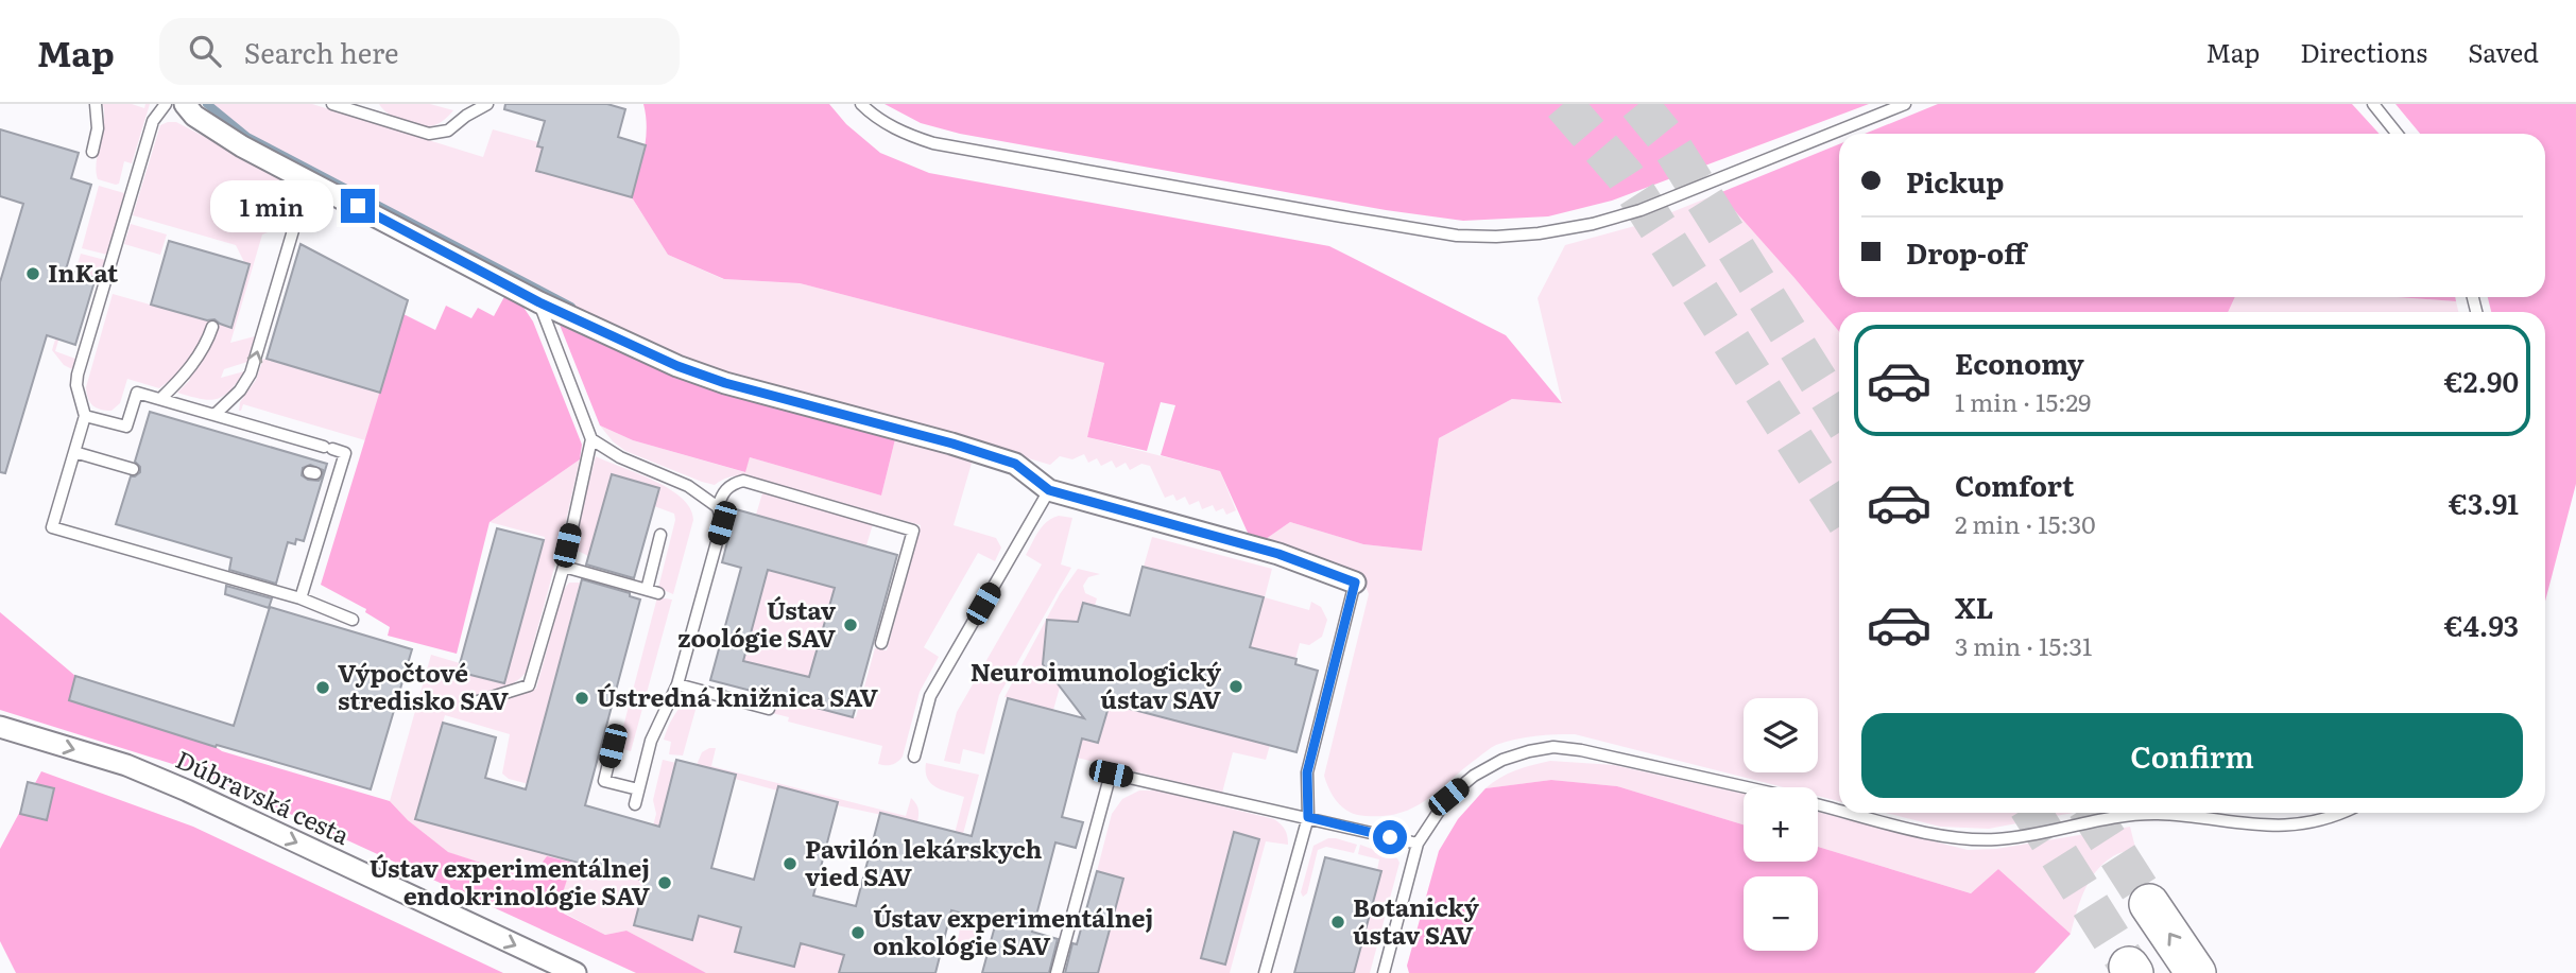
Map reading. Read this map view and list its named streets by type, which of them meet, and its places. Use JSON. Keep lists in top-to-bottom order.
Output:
{
  "streets": {
    "street": ["Dúbravská cesta"]
  },
  "one_way": ["Dúbravská cesta"],
  "places": [
    "InKat",
    "Ústav zoológie SAV",
    "Neuroimunologický ústav SAV",
    "Výpočtové stredisko SAV",
    "Ústredná knižnica SAV",
    "Pavilón lekárskych vied SAV",
    "Ústav experimentálnej endokrinológie SAV",
    "Botanický ústav SAV",
    "Ústav experimentálnej onkológie SAV"
  ],
  "page": {
    "header": "Map",
    "search": "Search here",
    "nav": ["Map", "Directions", "Saved"],
    "banner": ["Pickup", "Drop-off"],
    "bubble": "1 min",
    "list": [
      {
        "name": "Economy",
        "note": "1 min · 15:29",
        "value": "€2.90"
      },
      {
        "name": "Comfort",
        "note": "2 min · 15:30",
        "value": "€3.91"
      },
      {
        "name": "XL",
        "note": "3 min · 15:31",
        "value": "€4.93"
      }
    ],
    "map_buttons": ["+", "−"],
    "buttons": "Confirm"
  }
}
